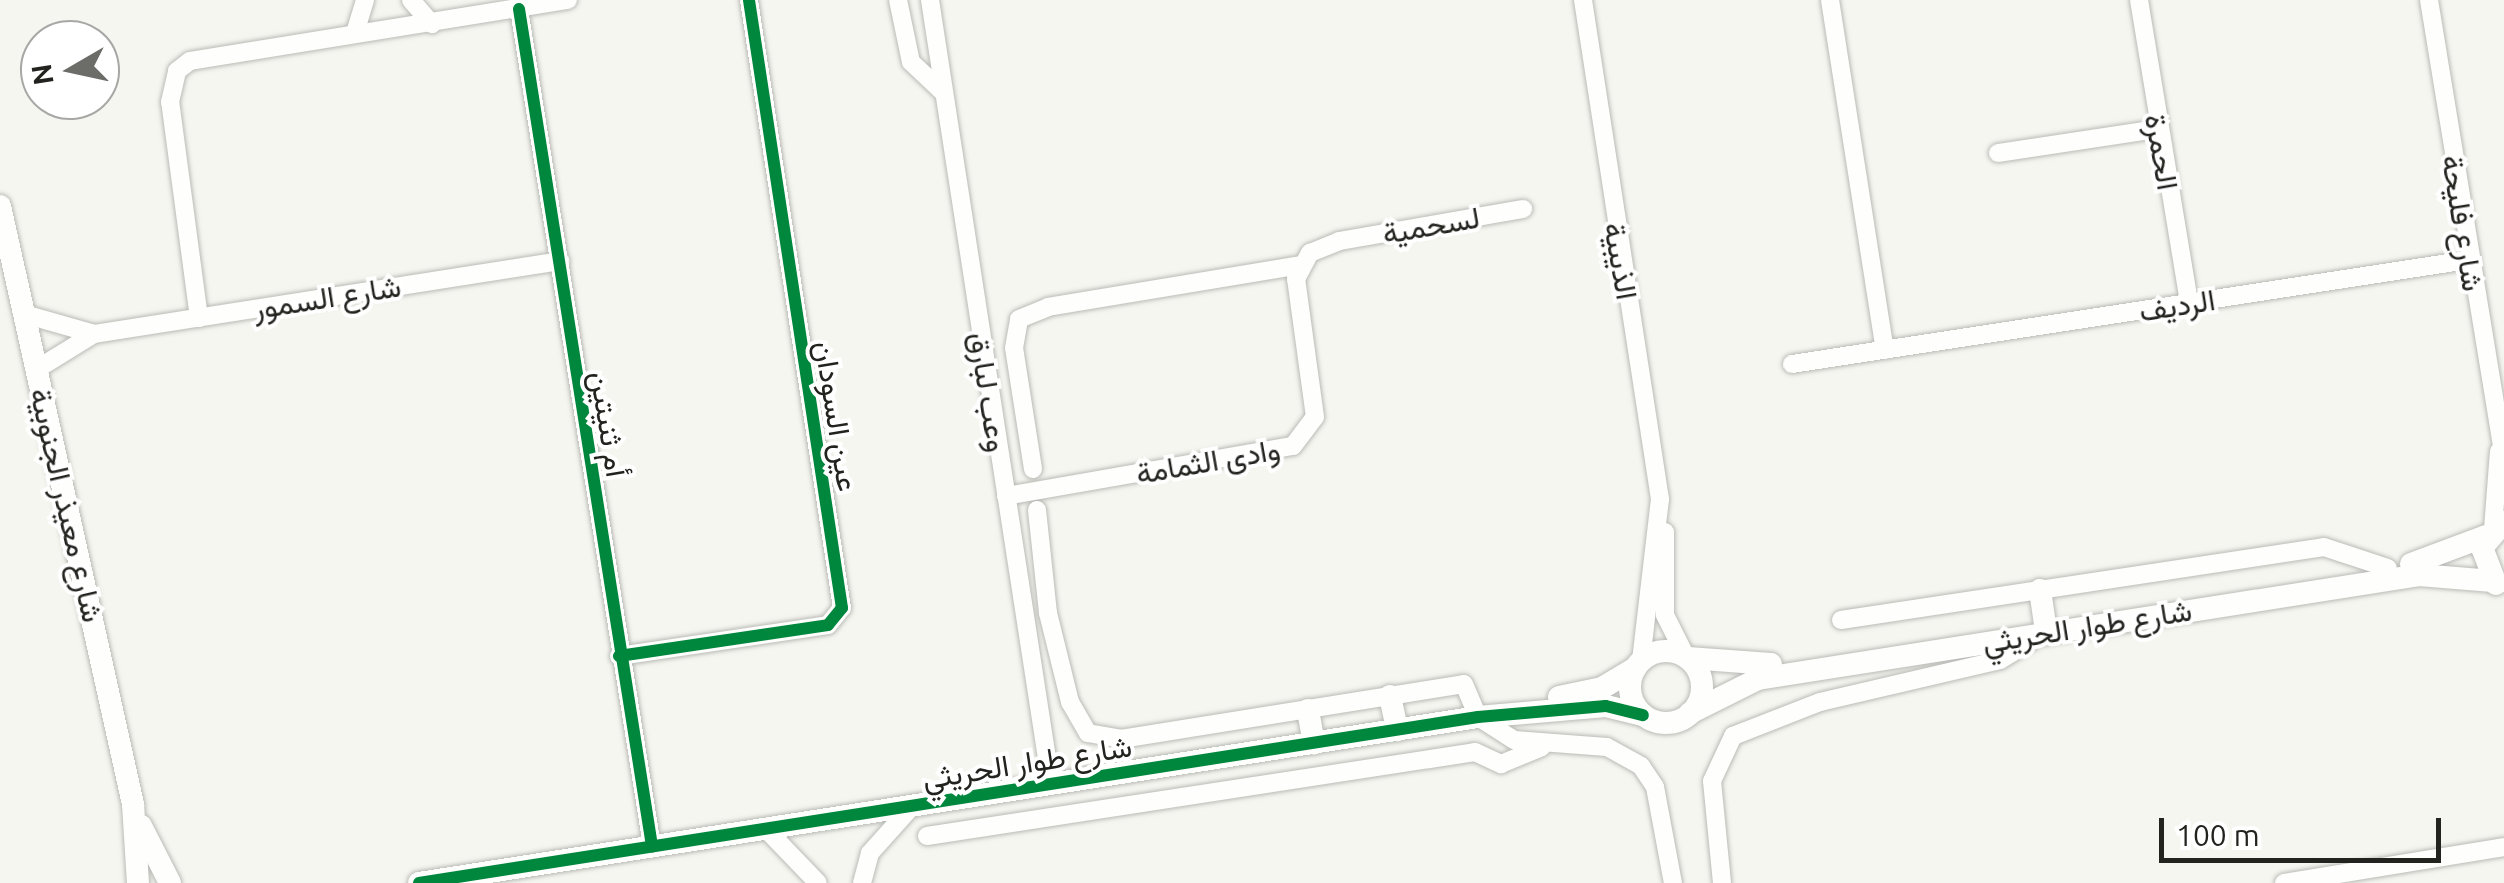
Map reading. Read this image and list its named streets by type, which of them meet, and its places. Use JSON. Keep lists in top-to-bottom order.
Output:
{
  "streets": {
    "street": [
      "الحمرة",
      "شارع فليحة",
      "لسحمية",
      "الذيبية",
      "شارع السمور",
      "الرديف",
      "وعب لبارق",
      "عين السودان",
      "أم ثنيتين",
      "وادى الثمامة",
      "شارع معيذر الجنوبية",
      "شارع طوار الحريثي"
    ]
  },
  "crossings": [
    ["الحمرة", "الرديف"],
    ["شارع فليحة", "الرديف"],
    ["شارع فليحة", "شارع طوار الحريثي"],
    ["لسحمية", "وادى الثمامة"],
    ["الذيبية", "شارع طوار الحريثي"],
    ["شارع السمور", "أم ثنيتين"],
    ["شارع السمور", "شارع معيذر الجنوبية"],
    ["وعب لبارق", "وادى الثمامة"],
    ["وعب لبارق", "شارع طوار الحريثي"],
    ["عين السودان", "أم ثنيتين"],
    ["أم ثنيتين", "شارع طوار الحريثي"]
  ],
  "scale_bar": "100 m",
  "north": "left"
}
